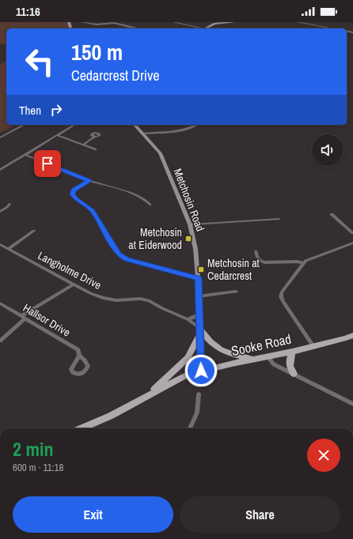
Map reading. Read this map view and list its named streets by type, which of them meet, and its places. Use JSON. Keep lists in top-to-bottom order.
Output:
{
  "streets": {
    "main road": ["Metchosin Road", "Sooke Road"],
    "street": ["Langholme Drive", "Hallsor Drive"]
  },
  "crossings": [
    ["Metchosin Road", "Langholme Drive"],
    ["Metchosin Road", "Sooke Road"]
  ],
  "places": {
    "transit": ["Metchosin at Eiderwood", "Metchosin at Cedarcrest"]
  },
  "page": {
    "status": "11:16",
    "turn": ["150 m", "Cedarcrest Drive"],
    "then": "Then",
    "heading": ["2 min", "600 m · 11:18"],
    "buttons": ["Exit", "Share"]
  }
}
